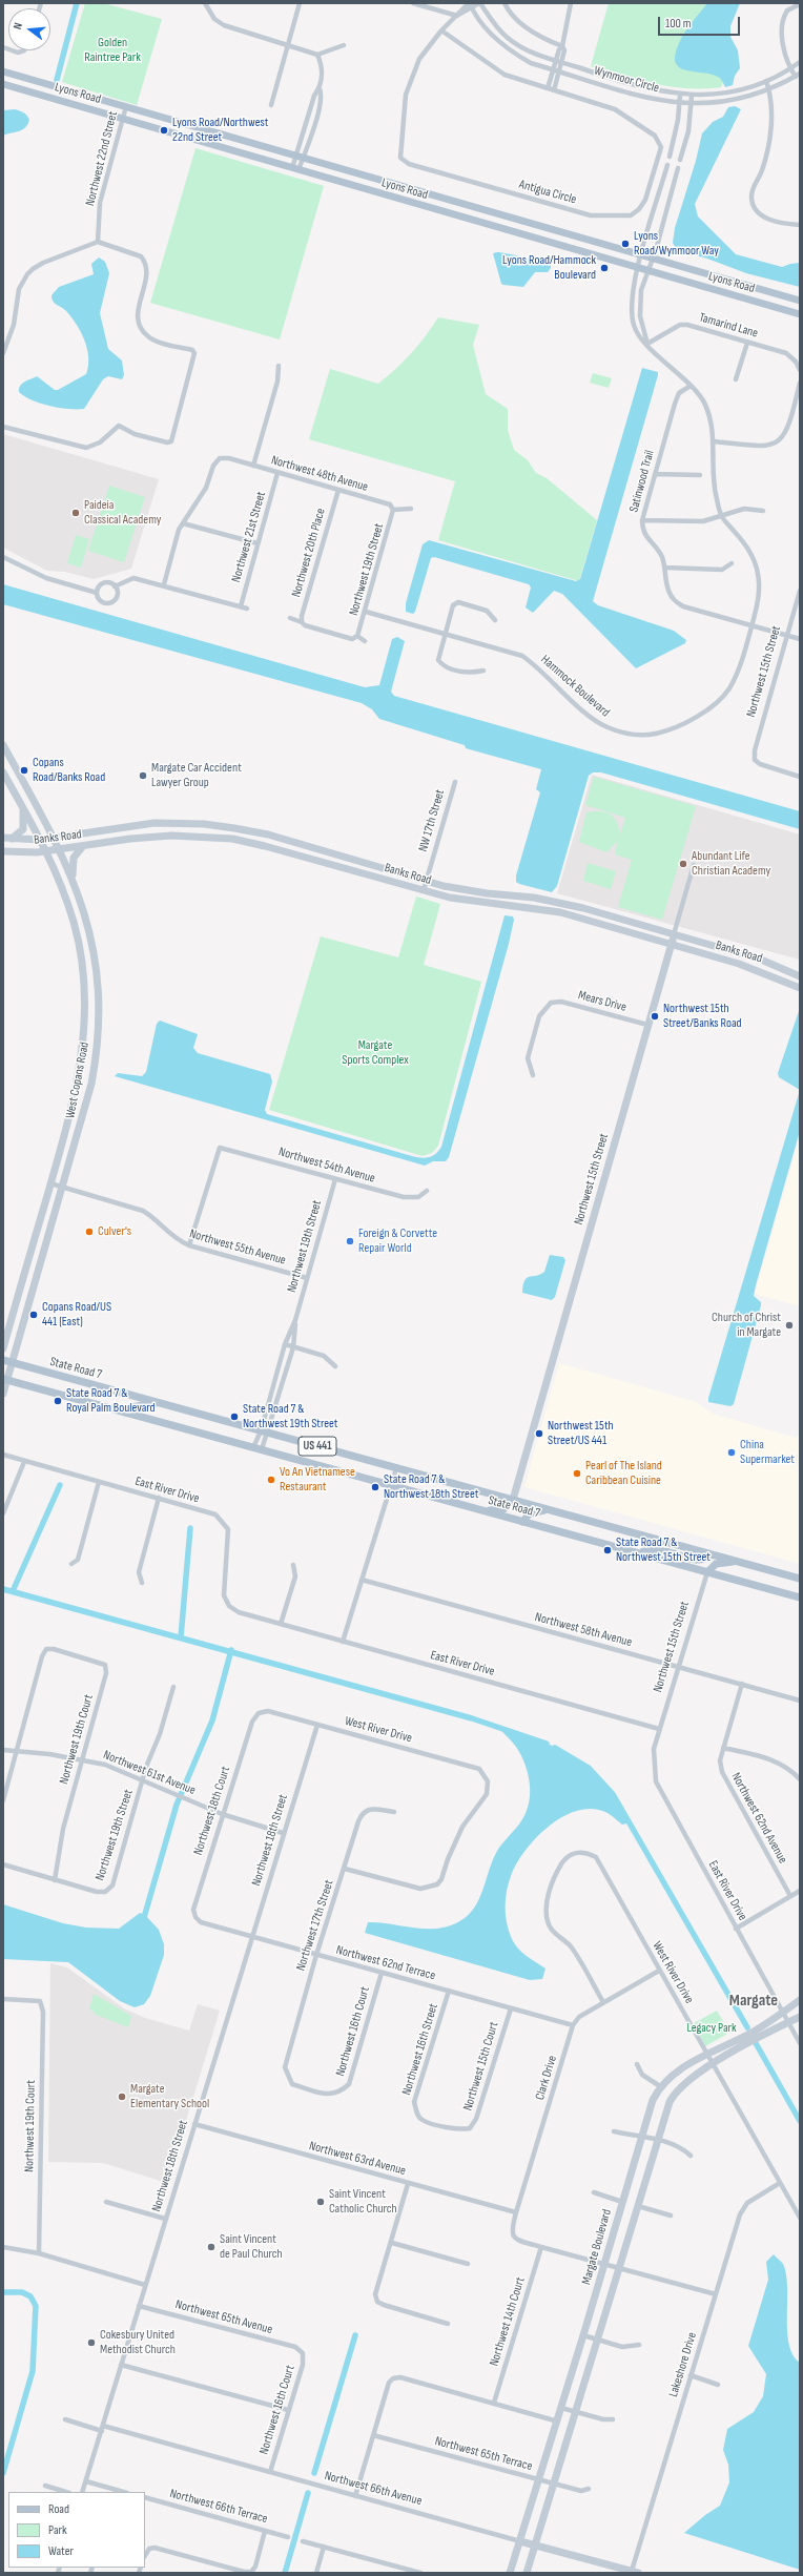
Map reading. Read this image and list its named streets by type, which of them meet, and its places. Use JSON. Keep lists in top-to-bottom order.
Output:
{
  "streets": {
    "main road": ["Lyons Road", "State Road 7", "US 441"],
    "street": [
      "Wynmoor Circle",
      "Northwest 22nd Street",
      "Antigua Circle",
      "Tamarind Lane",
      "Northwest 48th Avenue",
      "Satinwood Trail",
      "Northwest 21st Street",
      "Northwest 20th Place",
      "Northwest 19th Street",
      "Northwest 15th Street",
      "Hammock Boulevard",
      "NW 17th Street",
      "Banks Road",
      "Mears Drive",
      "West Copans Road",
      "Northwest 54th Avenue",
      "Northwest 55th Avenue",
      "East River Drive",
      "Northwest 58th Avenue",
      "West River Drive",
      "Northwest 19th Court",
      "Northwest 61st Avenue",
      "Northwest 18th Court",
      "Northwest 62nd Avenue",
      "Northwest 18th Street",
      "Northwest 17th Street",
      "Northwest 62nd Terrace",
      "Northwest 16th Court",
      "Northwest 16th Street",
      "Northwest 15th Court",
      "Clark Drive",
      "Northwest 63rd Avenue",
      "Margate Boulevard",
      "Northwest 65th Avenue",
      "Northwest 14th Court",
      "Lakeshore Drive",
      "Northwest 65th Terrace",
      "Northwest 66th Avenue",
      "Northwest 66th Terrace"
    ]
  },
  "crossings": [
    ["Wynmoor Circle", "Antigua Circle"],
    ["Lyons Road", "Northwest 22nd Street"],
    ["Lyons Road", "Hammock Boulevard"],
    ["Tamarind Lane", "Hammock Boulevard"],
    ["Northwest 48th Avenue", "Northwest 21st Street"],
    ["Northwest 48th Avenue", "Northwest 20th Place"],
    ["Northwest 48th Avenue", "Northwest 19th Street"],
    ["Satinwood Trail", "Hammock Boulevard"],
    ["Northwest 19th Street", "Hammock Boulevard"],
    ["Northwest 19th Street", "Northwest 54th Avenue"],
    ["Northwest 19th Street", "Northwest 55th Avenue"],
    ["Northwest 19th Street", "State Road 7"],
    ["Northwest 19th Street", "Northwest 19th Court"],
    ["Northwest 19th Street", "Northwest 61st Avenue"],
    ["Northwest 15th Street", "Banks Road"],
    ["Northwest 15th Street", "Mears Drive"],
    ["Northwest 15th Street", "State Road 7"],
    ["Northwest 15th Street", "East River Drive"],
    ["Northwest 15th Street", "Northwest 58th Avenue"],
    ["NW 17th Street", "Banks Road"],
    ["Banks Road", "West Copans Road"],
    ["West Copans Road", "Northwest 55th Avenue"],
    ["West Copans Road", "State Road 7"],
    ["Northwest 54th Avenue", "Northwest 55th Avenue"],
    ["East River Drive", "Margate Boulevard"],
    ["West River Drive", "Northwest 18th Court"],
    ["West River Drive", "Northwest 18th Street"],
    ["West River Drive", "Northwest 17th Street"],
    ["West River Drive", "Margate Boulevard"],
    ["West River Drive", "Lakeshore Drive"],
    ["Northwest 19th Court", "Northwest 61st Avenue"],
    ["Northwest 61st Avenue", "Northwest 18th Court"],
    ["Northwest 61st Avenue", "Northwest 18th Street"],
    ["Northwest 18th Court", "Northwest 62nd Terrace"],
    ["Northwest 18th Street", "Northwest 62nd Terrace"],
    ["Northwest 18th Street", "Northwest 63rd Avenue"],
    ["Northwest 18th Street", "Northwest 65th Avenue"],
    ["Northwest 18th Street", "Northwest 66th Avenue"],
    ["Northwest 17th Street", "Northwest 62nd Terrace"],
    ["Northwest 17th Street", "Northwest 16th Court"],
    ["Northwest 62nd Terrace", "Northwest 16th Court"],
    ["Northwest 62nd Terrace", "Northwest 16th Street"],
    ["Northwest 62nd Terrace", "Northwest 15th Court"],
    ["Northwest 62nd Terrace", "Clark Drive"],
    ["Northwest 16th Court", "Northwest 65th Avenue"],
    ["Northwest 16th Court", "Northwest 66th Avenue"],
    ["Northwest 16th Street", "Northwest 15th Court"],
    ["Clark Drive", "Northwest 63rd Avenue"],
    ["Clark Drive", "Northwest 14th Court"],
    ["Margate Boulevard", "Northwest 65th Terrace"],
    ["Margate Boulevard", "Northwest 66th Avenue"],
    ["Lakeshore Drive", "Northwest 66th Avenue"]
  ],
  "districts": ["Margate"],
  "parks": ["Golden Raintree Park", "Margate Sports Complex", "Legacy Park"],
  "places": [
    "Lyons Road/Northwest 22nd Street",
    "Lyons Road/Wynmoor Way",
    "Lyons Road/Hammock Boulevard",
    "Paideia Classical Academy",
    "Copans Road/Banks Road",
    "Margate Car Accident Lawyer Group",
    "Abundant Life Christian Academy",
    "Northwest 15th Street/Banks Road",
    "Culver's",
    "Foreign & Corvette Repair World",
    "Copans Road/US 441 (East)",
    "Church of Christ in Margate",
    "State Road 7 & Royal Palm Boulevard",
    "State Road 7 & Northwest 19th Street",
    "Northwest 15th Street/US 441",
    "China Supermarket",
    "Pearl of The Island Caribbean Cuisine",
    "Vo An Vietnamese Restaurant",
    "State Road 7 & Northwest 18th Street",
    "State Road 7 & Northwest 15th Street",
    "Margate Elementary School",
    "Saint Vincent Catholic Church",
    "Saint Vincent de Paul Church",
    "Cokesbury United Methodist Church"
  ],
  "legend": ["Road", "Park", "Water"],
  "scale_bar": "100 m",
  "north": "left"
}
